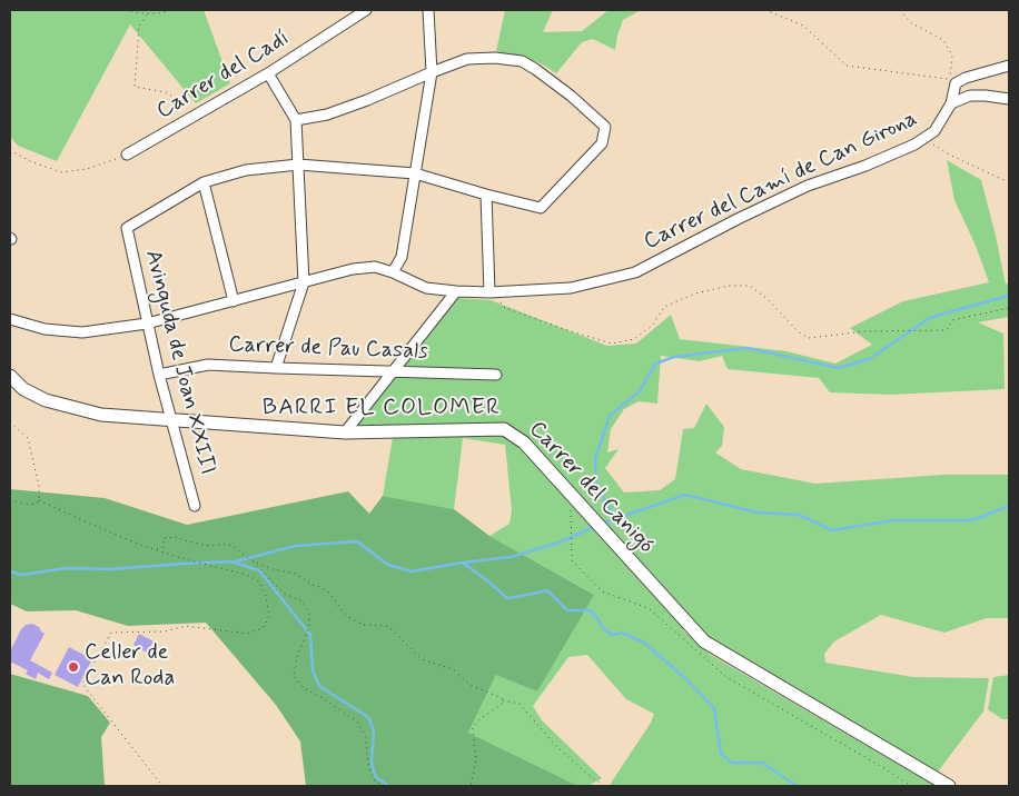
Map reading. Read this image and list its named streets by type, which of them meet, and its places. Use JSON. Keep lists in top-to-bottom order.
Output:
{
  "streets": {
    "street": [
      "Carrer del Cadí",
      "Carrer del Camí de Can Girona",
      "Carrer de Pau Casals",
      "Avinguda de Joan XXIII",
      "Carrer del Canigó"
    ]
  },
  "crossings": [
    ["Carrer del Camí de Can Girona", "Avinguda de Joan XXIII"],
    ["Carrer de Pau Casals", "Avinguda de Joan XXIII"],
    ["Avinguda de Joan XXIII", "Carrer del Canigó"]
  ],
  "districts": ["BARRI EL COLOMER"],
  "places": ["Celler de Can Roda"]
}
